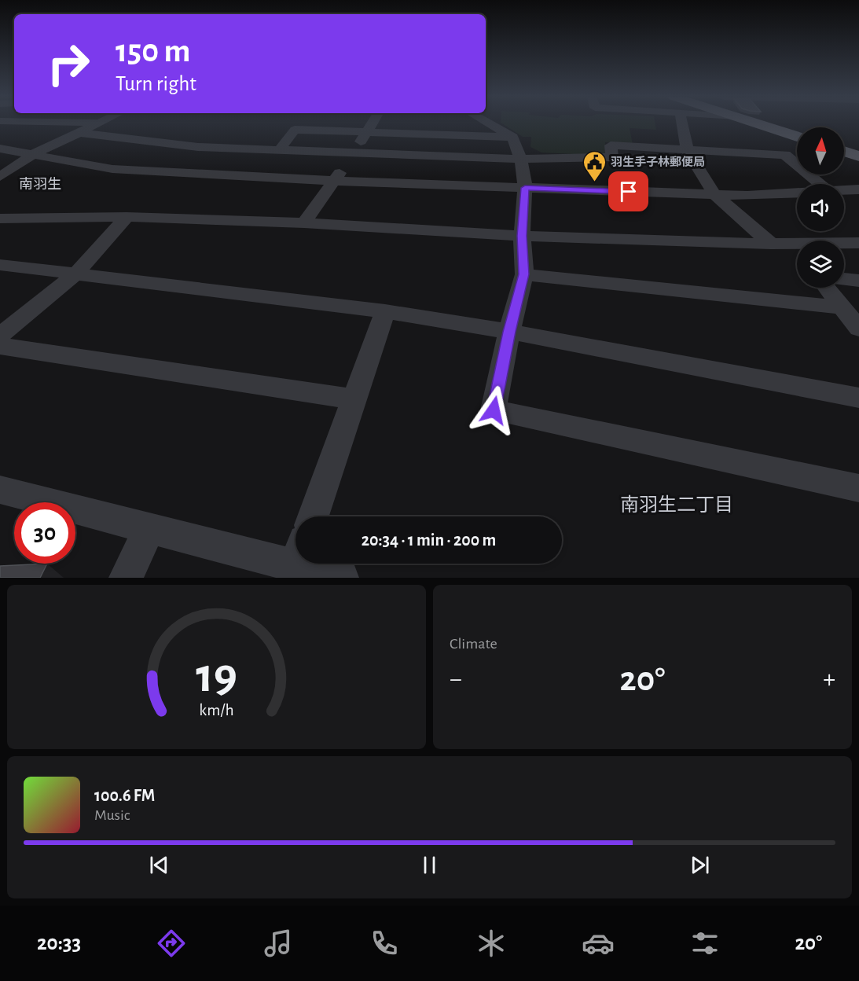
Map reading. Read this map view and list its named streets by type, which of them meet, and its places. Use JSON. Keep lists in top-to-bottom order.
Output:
{
  "districts": ["南羽生", "南羽生二丁目"],
  "places": {
    "public building": ["羽生手子林郵便局"]
  },
  "north": "top",
  "page": {
    "turn": ["150 m", "Turn right"],
    "limit": "30",
    "trip": "20:34 · 1 min · 200 m",
    "tile": "Climate",
    "heat": ["−", "20°", "+"],
    "song": ["100.6 FM", "Music"],
    "tabs": ["20:33", "20°"],
    "gauge": ["19", "km/h"]
  }
}
